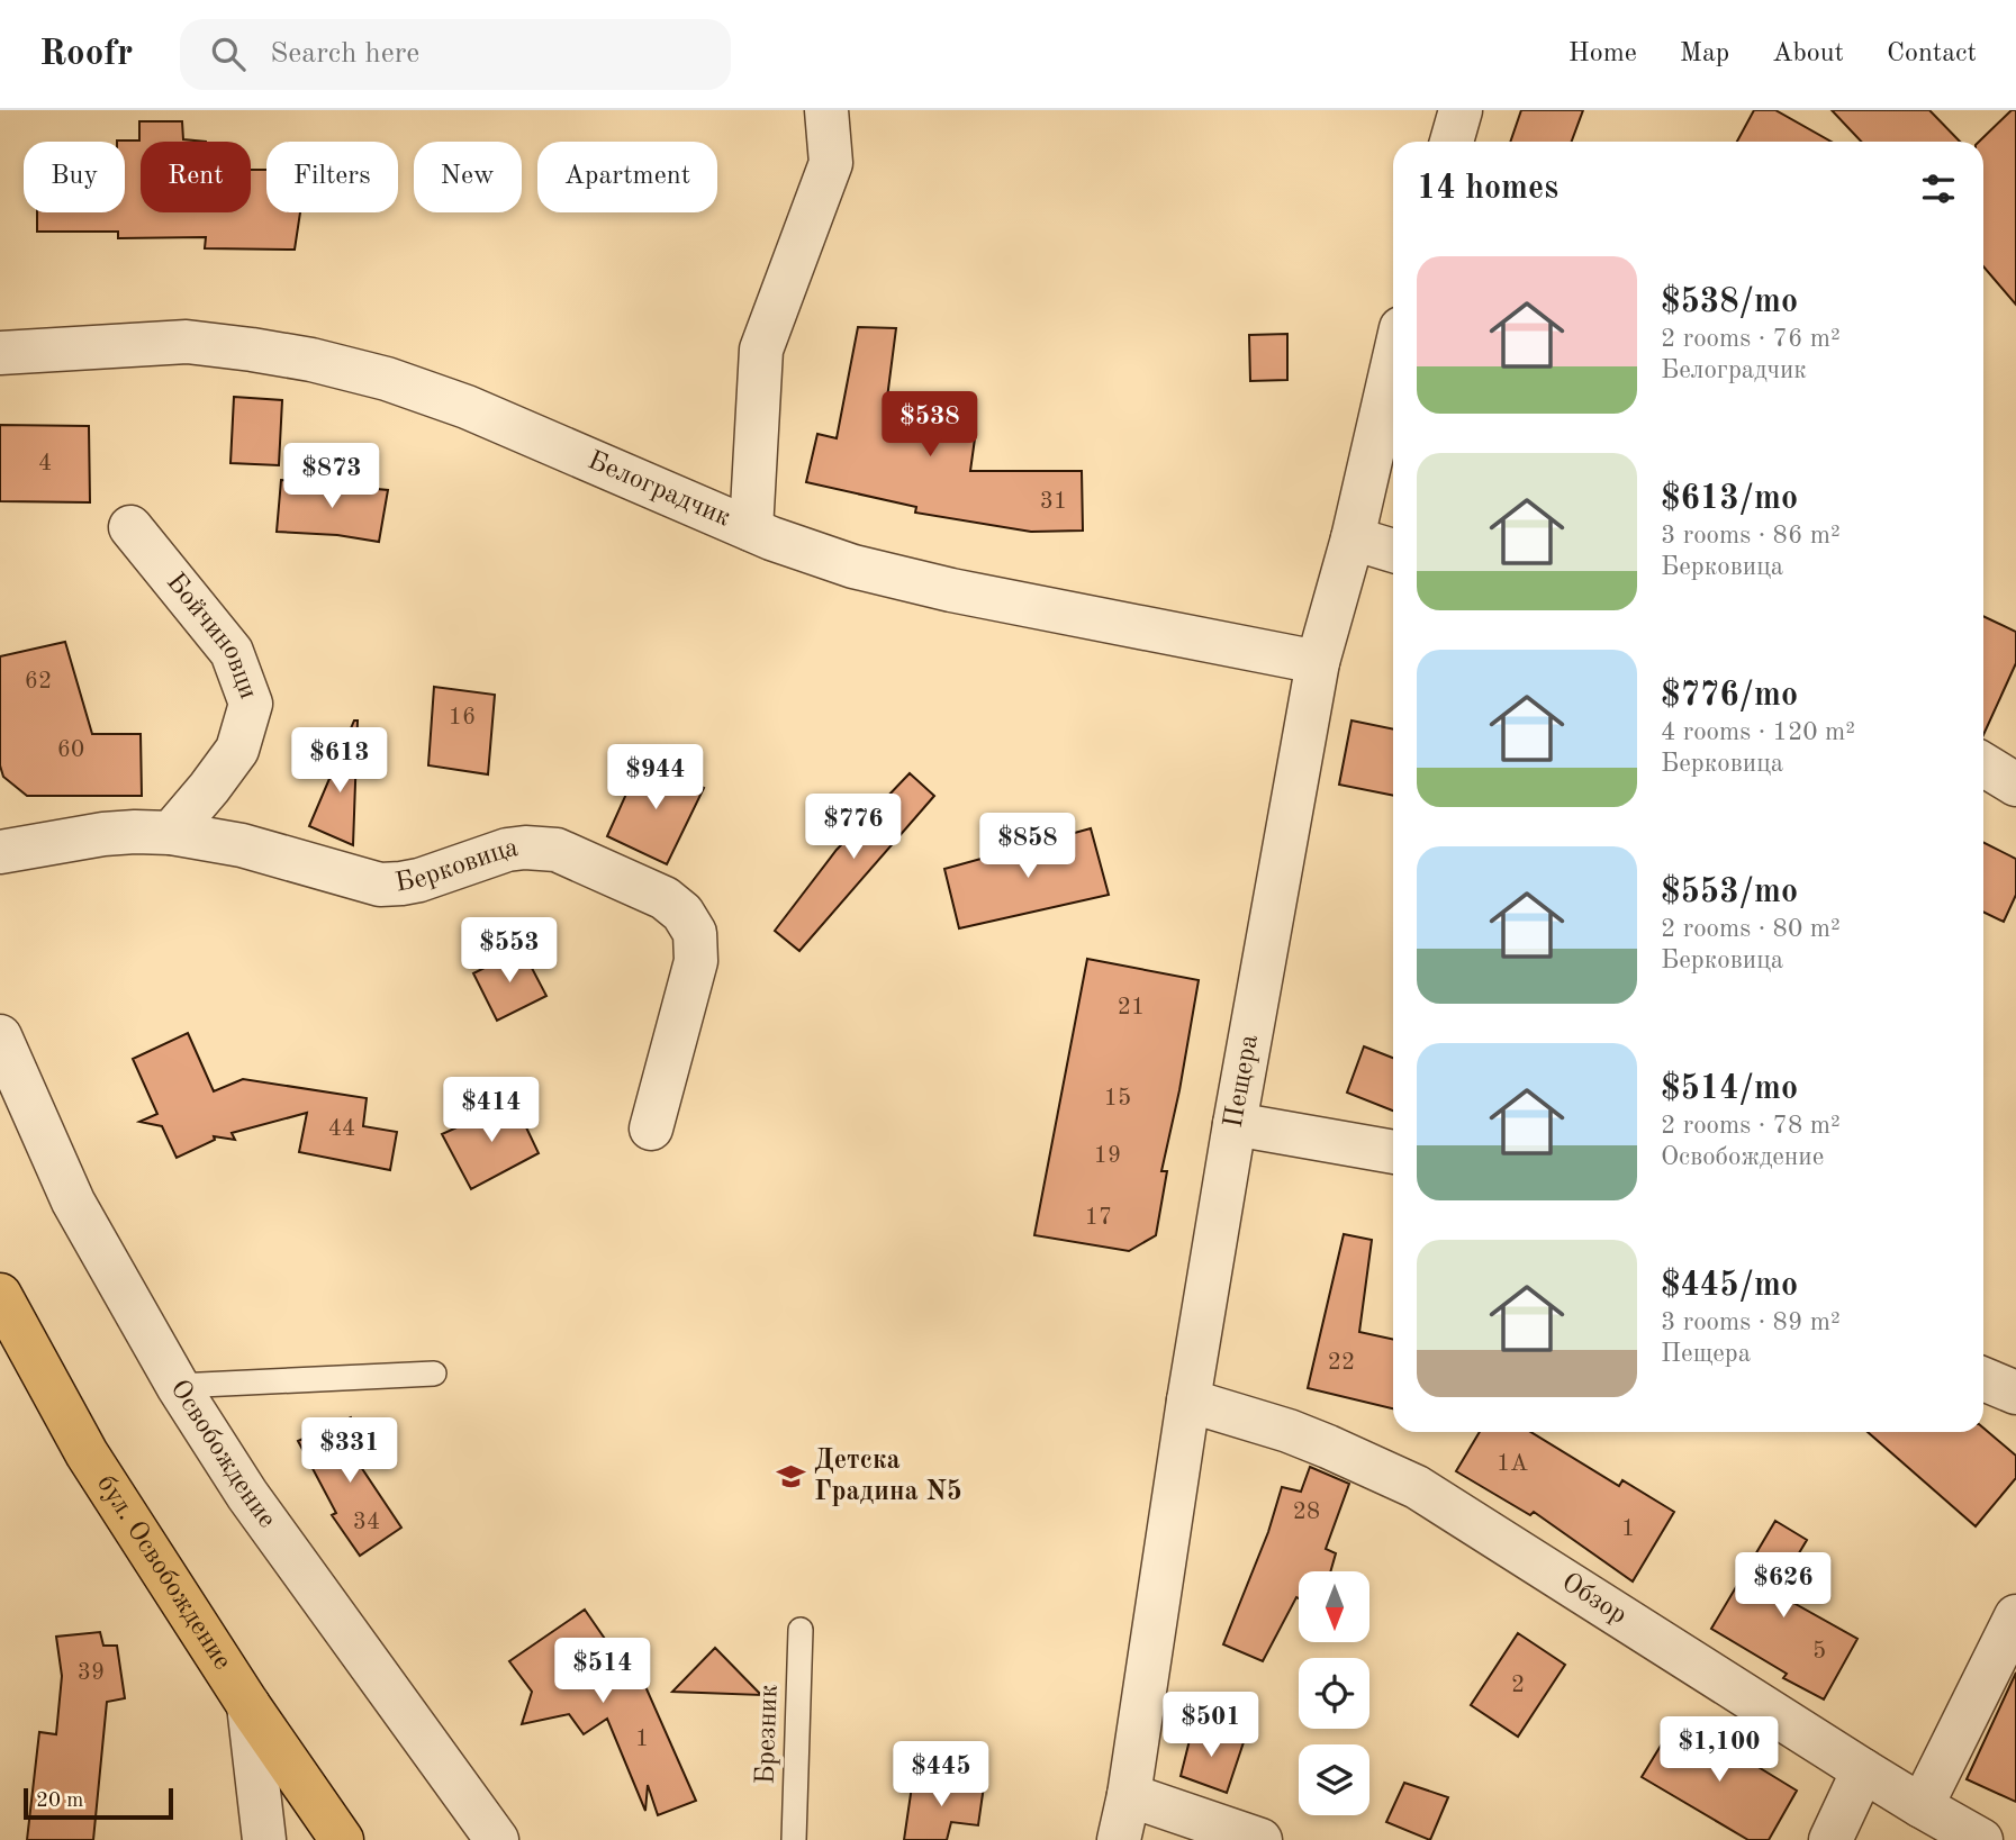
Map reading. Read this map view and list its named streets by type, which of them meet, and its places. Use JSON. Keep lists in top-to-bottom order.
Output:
{
  "streets": {
    "main road": ["бул. Освобождение"],
    "street": [
      "Белоградчик",
      "Бойчиновци",
      "Берковица",
      "Пещера",
      "Освобождение",
      "Обзор"
    ],
    "lane": ["Брезник"]
  },
  "crossings": [
    ["Белоградчик", "Пещера"],
    ["Бойчиновци", "Берковица"],
    ["Пещера", "Обзор"]
  ],
  "places": {
    "school or university": ["Детска Градина N5"]
  },
  "house_numbers": [
    "4",
    "31",
    "62",
    "16",
    "60",
    "21",
    "15",
    "44",
    "19",
    "17",
    "22",
    "1А",
    "28",
    "34",
    "1",
    "5",
    "39",
    "2",
    "1"
  ],
  "scale_bar": "20 m",
  "north": "bottom",
  "page": {
    "header": "Roofr",
    "search": "Search here",
    "nav": [
      "Home",
      "Map",
      "About",
      "Contact"
    ],
    "chip": [
      "Buy",
      "Rent",
      "Filters",
      "New",
      "Apartment"
    ],
    "heading": "14 homes",
    "list": [
      {
        "name": "$538/mo",
        "note": "2 rooms · 76 m² · Белоградчик"
      },
      {
        "name": "$613/mo",
        "note": "3 rooms · 86 m² · Берковица"
      },
      {
        "name": "$776/mo",
        "note": "4 rooms · 120 m² · Берковица"
      },
      {
        "name": "$553/mo",
        "note": "2 rooms · 80 m² · Берковица"
      },
      {
        "name": "$514/mo",
        "note": "2 rooms · 78 m² · Освобождение"
      },
      {
        "name": "$445/mo",
        "note": "3 rooms · 89 m² · Пещера"
      }
    ],
    "price": [
      "$538",
      "$873",
      "$613",
      "$944",
      "$776",
      "$858",
      "$553",
      "$414",
      "$331",
      "$626",
      "$514",
      "$501",
      "$1,100",
      "$445"
    ],
    "scale": "20 m"
  }
}
